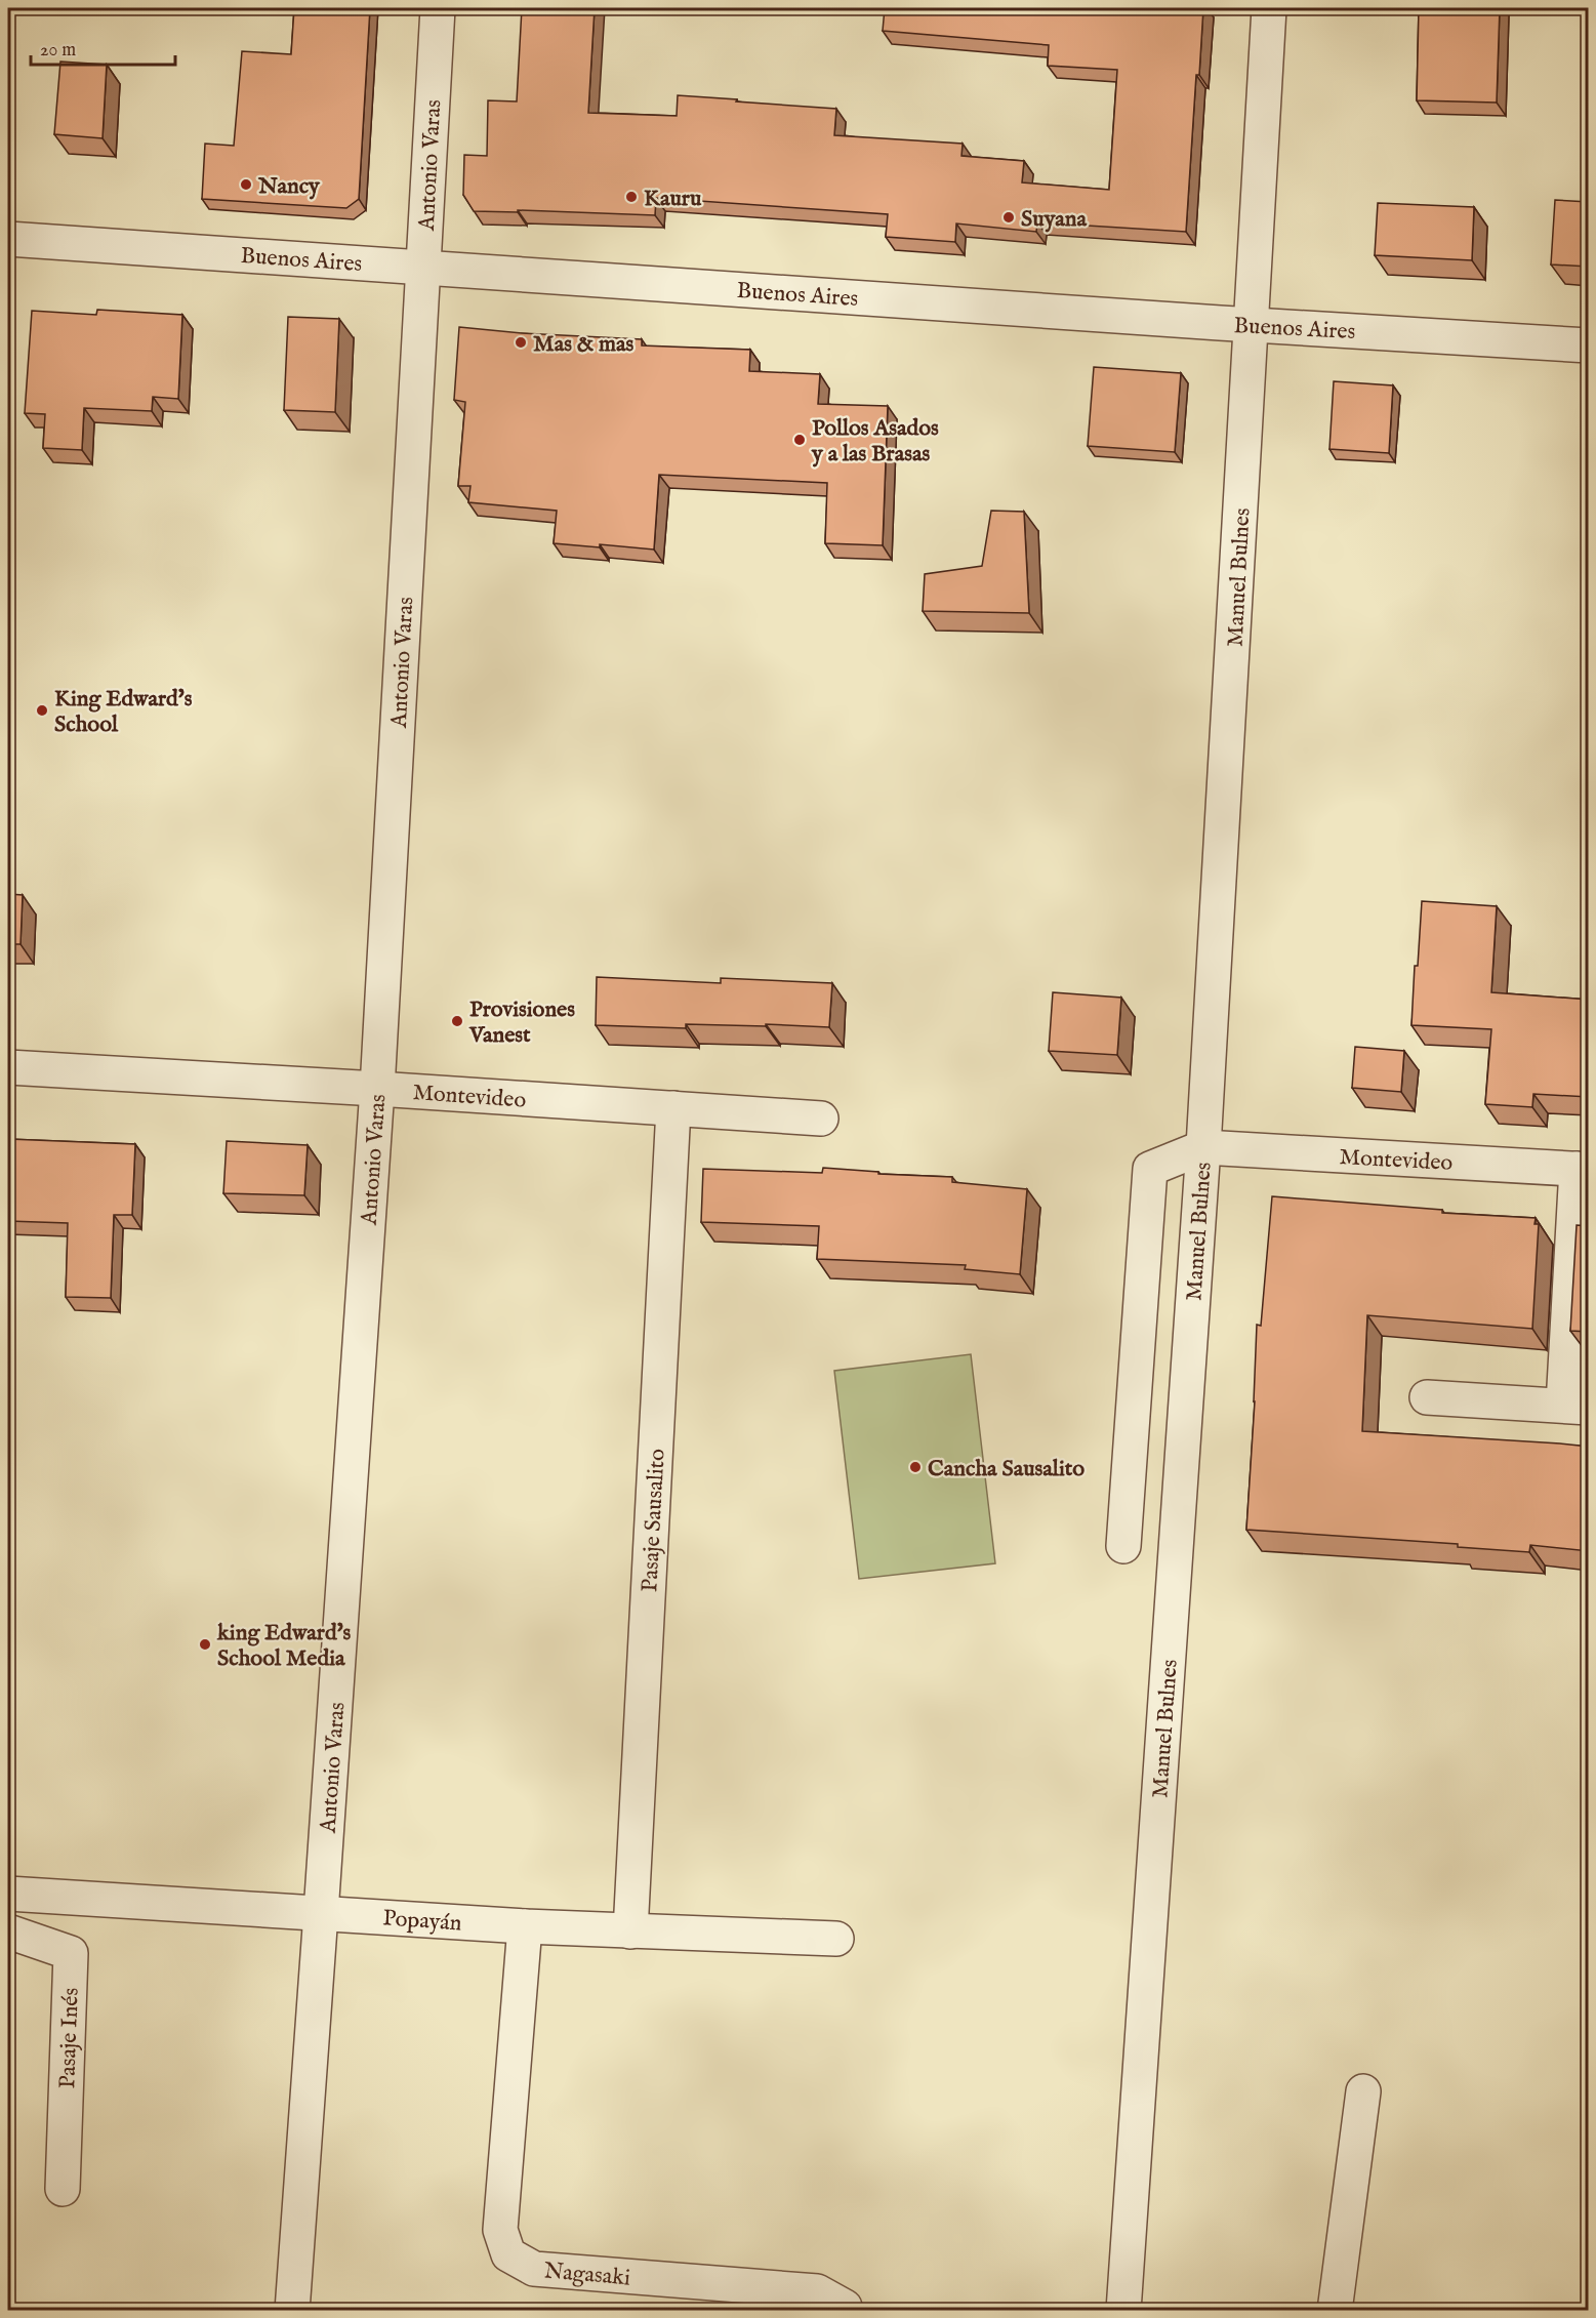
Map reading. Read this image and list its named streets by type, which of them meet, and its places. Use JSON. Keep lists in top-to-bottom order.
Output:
{
  "streets": {
    "street": [
      "Antonio Varas",
      "Buenos Aires",
      "Manuel Bulnes",
      "Montevideo",
      "Pasaje Sausalito",
      "Popayán",
      "Pasaje Inés",
      "Nagasaki"
    ]
  },
  "crossings": [
    ["Antonio Varas", "Buenos Aires"],
    ["Antonio Varas", "Montevideo"],
    ["Antonio Varas", "Popayán"],
    ["Buenos Aires", "Manuel Bulnes"],
    ["Manuel Bulnes", "Montevideo"],
    ["Montevideo", "Pasaje Sausalito"],
    ["Pasaje Sausalito", "Popayán"],
    ["Popayán", "Nagasaki"]
  ],
  "places": [
    "Nancy",
    "Kauru",
    "Suyana",
    "Mas & mas",
    "Pollos Asados y a las Brasas",
    "King Edward's School",
    "Provisiones Vanest",
    "Cancha Sausalito",
    "king Edward's School Media"
  ],
  "scale_bar": "20 m"
}
